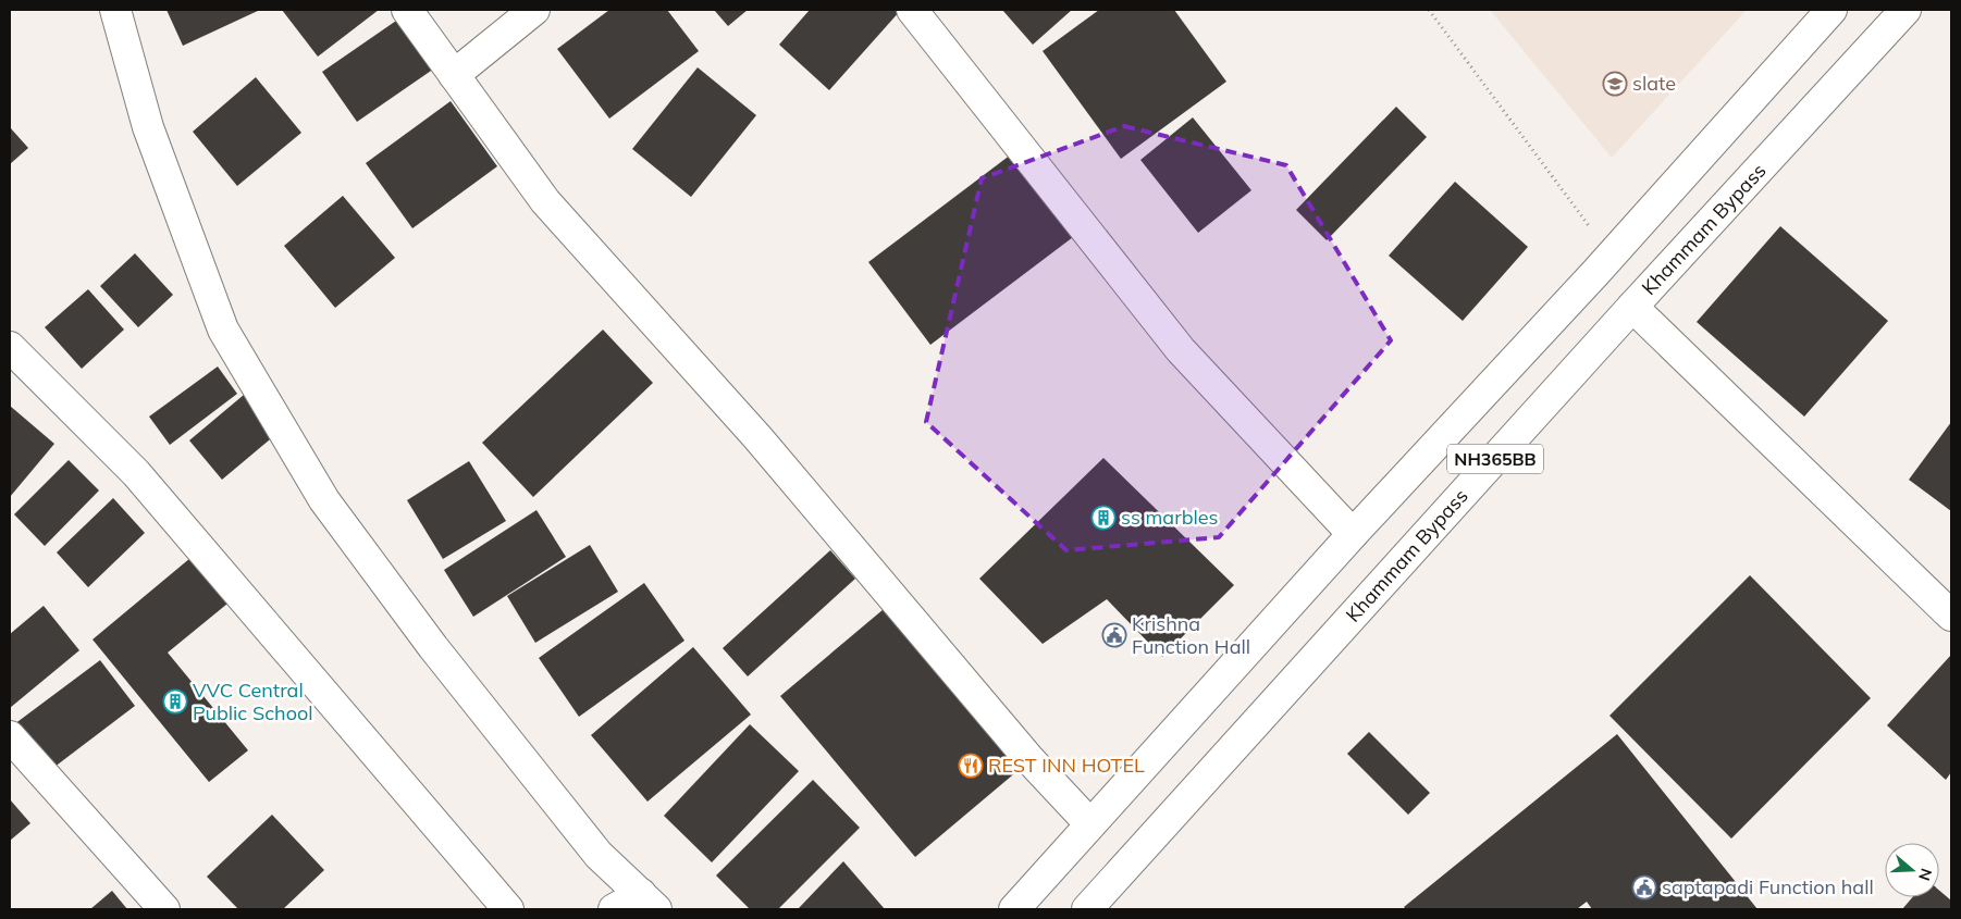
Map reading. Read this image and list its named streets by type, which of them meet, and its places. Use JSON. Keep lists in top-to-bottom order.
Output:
{
  "streets": {
    "main road": ["Khammam Bypass", "NH365BB"]
  },
  "places": {
    "school or university": ["slate"],
    "building": ["ss marbles", "VVC Central Public School"],
    "public building": ["Krishna Function Hall", "saptapadi Function hall"],
    "restaurant": ["REST INN HOTEL"]
  },
  "north": "right"
}
